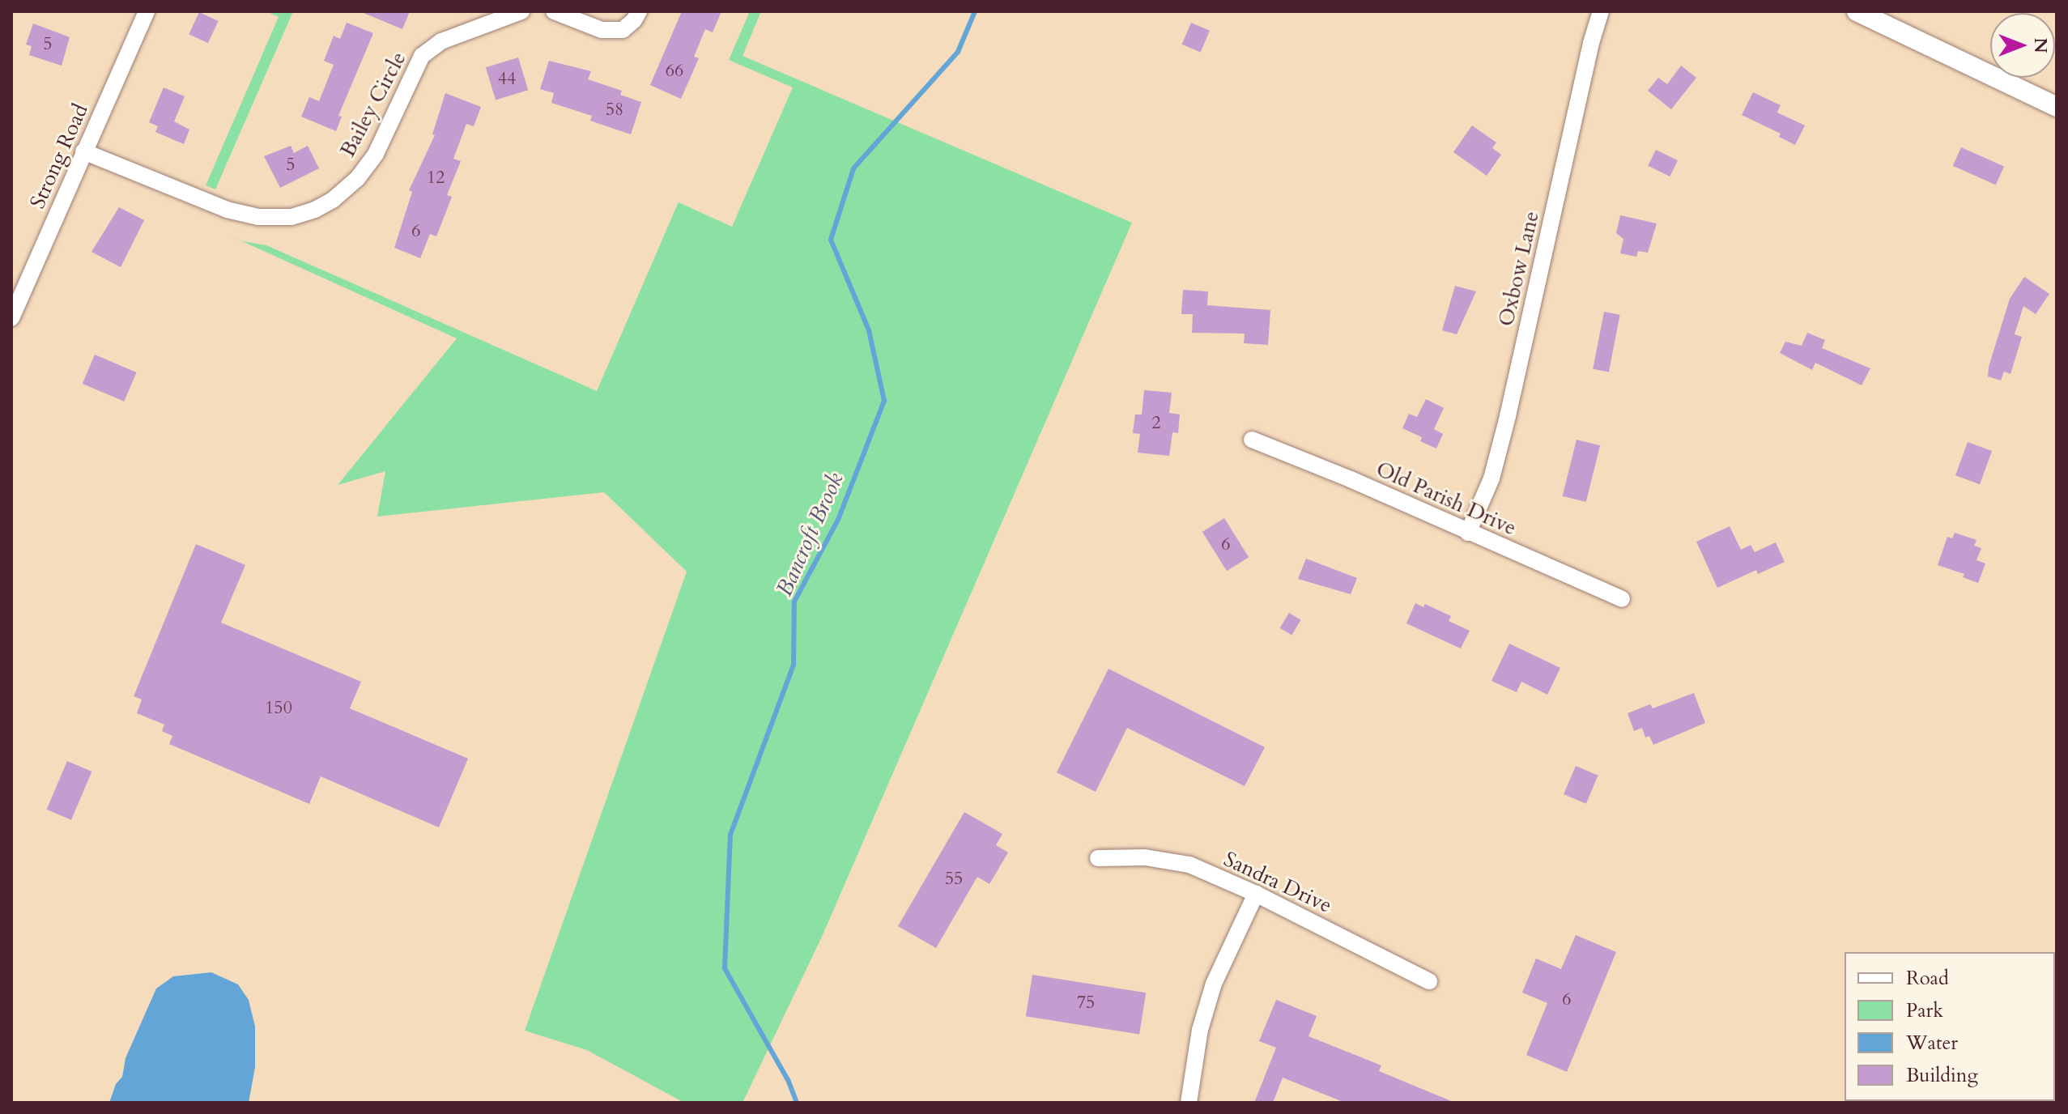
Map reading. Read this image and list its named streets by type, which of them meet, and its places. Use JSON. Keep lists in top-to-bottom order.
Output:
{
  "streets": {
    "street": [
      "Bailey Circle",
      "Strong Road",
      "Oxbow Lane",
      "Old Parish Drive",
      "Sandra Drive"
    ]
  },
  "crossings": [
    ["Bailey Circle", "Strong Road"],
    ["Oxbow Lane", "Old Parish Drive"]
  ],
  "water": ["Bancroft Brook"],
  "house_numbers": [
    "5",
    "66",
    "44",
    "58",
    "5",
    "12",
    "6",
    "2",
    "6",
    "150",
    "55",
    "6",
    "75"
  ],
  "legend": [
    "Road",
    "Park",
    "Water",
    "Building"
  ],
  "north": "right"
}
